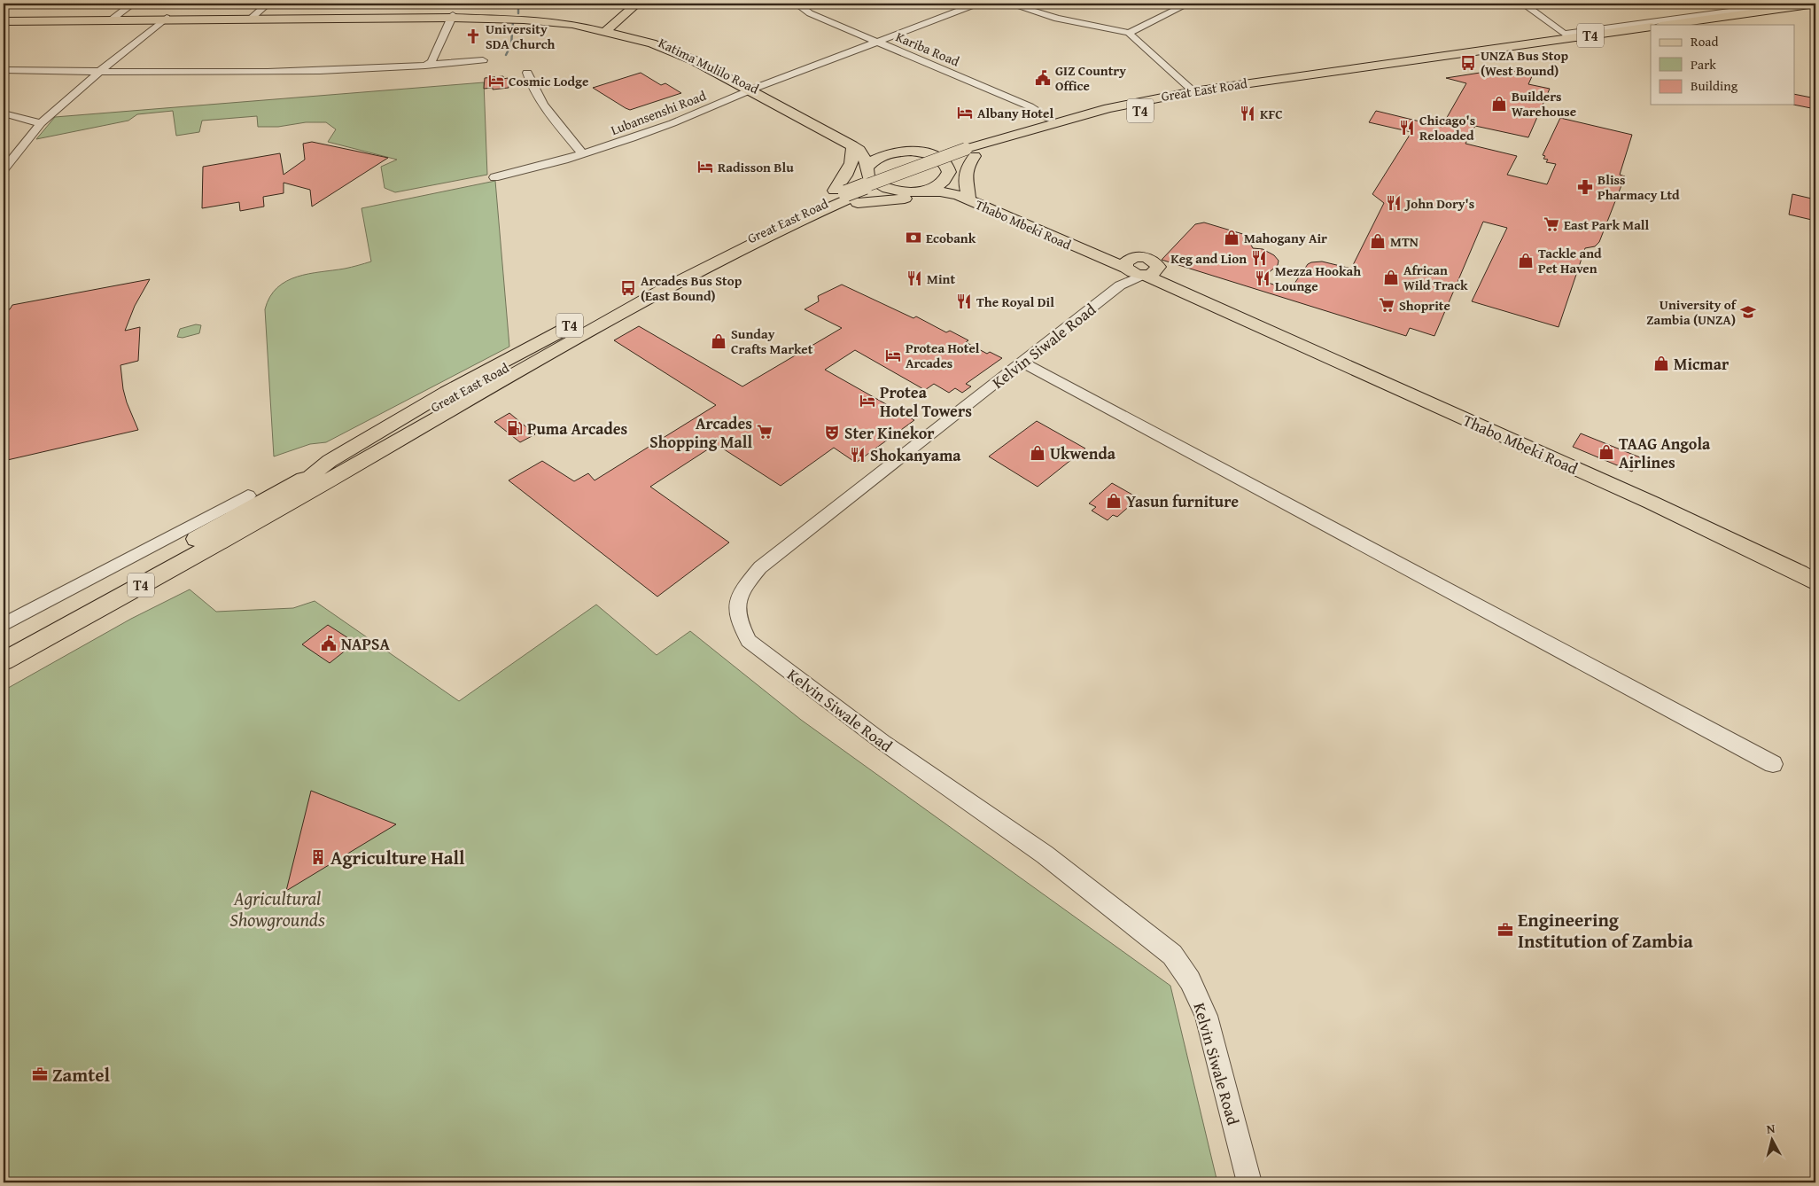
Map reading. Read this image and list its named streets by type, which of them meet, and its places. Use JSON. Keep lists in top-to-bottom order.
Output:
{
  "streets": {
    "main road": [
      "T4",
      "Katima Mulilo Road",
      "Great East Road",
      "Thabo Mbeki Road"
    ],
    "street": ["Kariba Road", "Lubansenshi Road", "Kelvin Siwale Road"]
  },
  "crossings": [
    ["Kariba Road", "Great East Road"],
    ["Kariba Road", "Lubansenshi Road"],
    ["Katima Mulilo Road", "Great East Road"],
    ["Katima Mulilo Road", "Lubansenshi Road"],
    ["Katima Mulilo Road", "Thabo Mbeki Road"],
    ["Great East Road", "Thabo Mbeki Road"],
    ["Thabo Mbeki Road", "Kelvin Siwale Road"]
  ],
  "parks": ["Agricultural Showgrounds"],
  "places": {
    "church": ["University SDA Church"],
    "bus stop": ["UNZA Bus Stop (West Bound)", "Arcades Bus Stop (East Bound)"],
    "public building": ["GIZ Country Office", "NAPSA"],
    "hotel": [
      "Cosmic Lodge",
      "Albany Hotel",
      "Radisson Blu",
      "Protea Hotel Arcades",
      "Protea Hotel Towers"
    ],
    "shop": [
      "Builders Warehouse",
      "Mahogany Air",
      "MTN",
      "Tackle and Pet Haven",
      "African Wild Track",
      "Sunday Crafts Market",
      "Micmar",
      "TAAG Angola Airlines",
      "Ukwenda",
      "Yasun furniture"
    ],
    "restaurant": [
      "KFC",
      "Chicago's Reloaded",
      "John Dory's",
      "Keg and Lion",
      "Mint",
      "Mezza Hookah Lounge",
      "The Royal Dil",
      "Shokanyama"
    ],
    "pharmacy": ["Bliss Pharmacy Ltd"],
    "supermarket": ["East Park Mall", "Shoprite", "Arcades Shopping Mall"],
    "bank": ["Ecobank"],
    "school or university": ["University of Zambia (UNZA)"],
    "fuel station": ["Puma Arcades"],
    "theatre": ["Ster Kinekor"],
    "building": ["Agriculture Hall"],
    "office": ["Engineering Institution of Zambia", "Zamtel"]
  },
  "legend": ["Road", "Park", "Building"],
  "north": "top"
}
